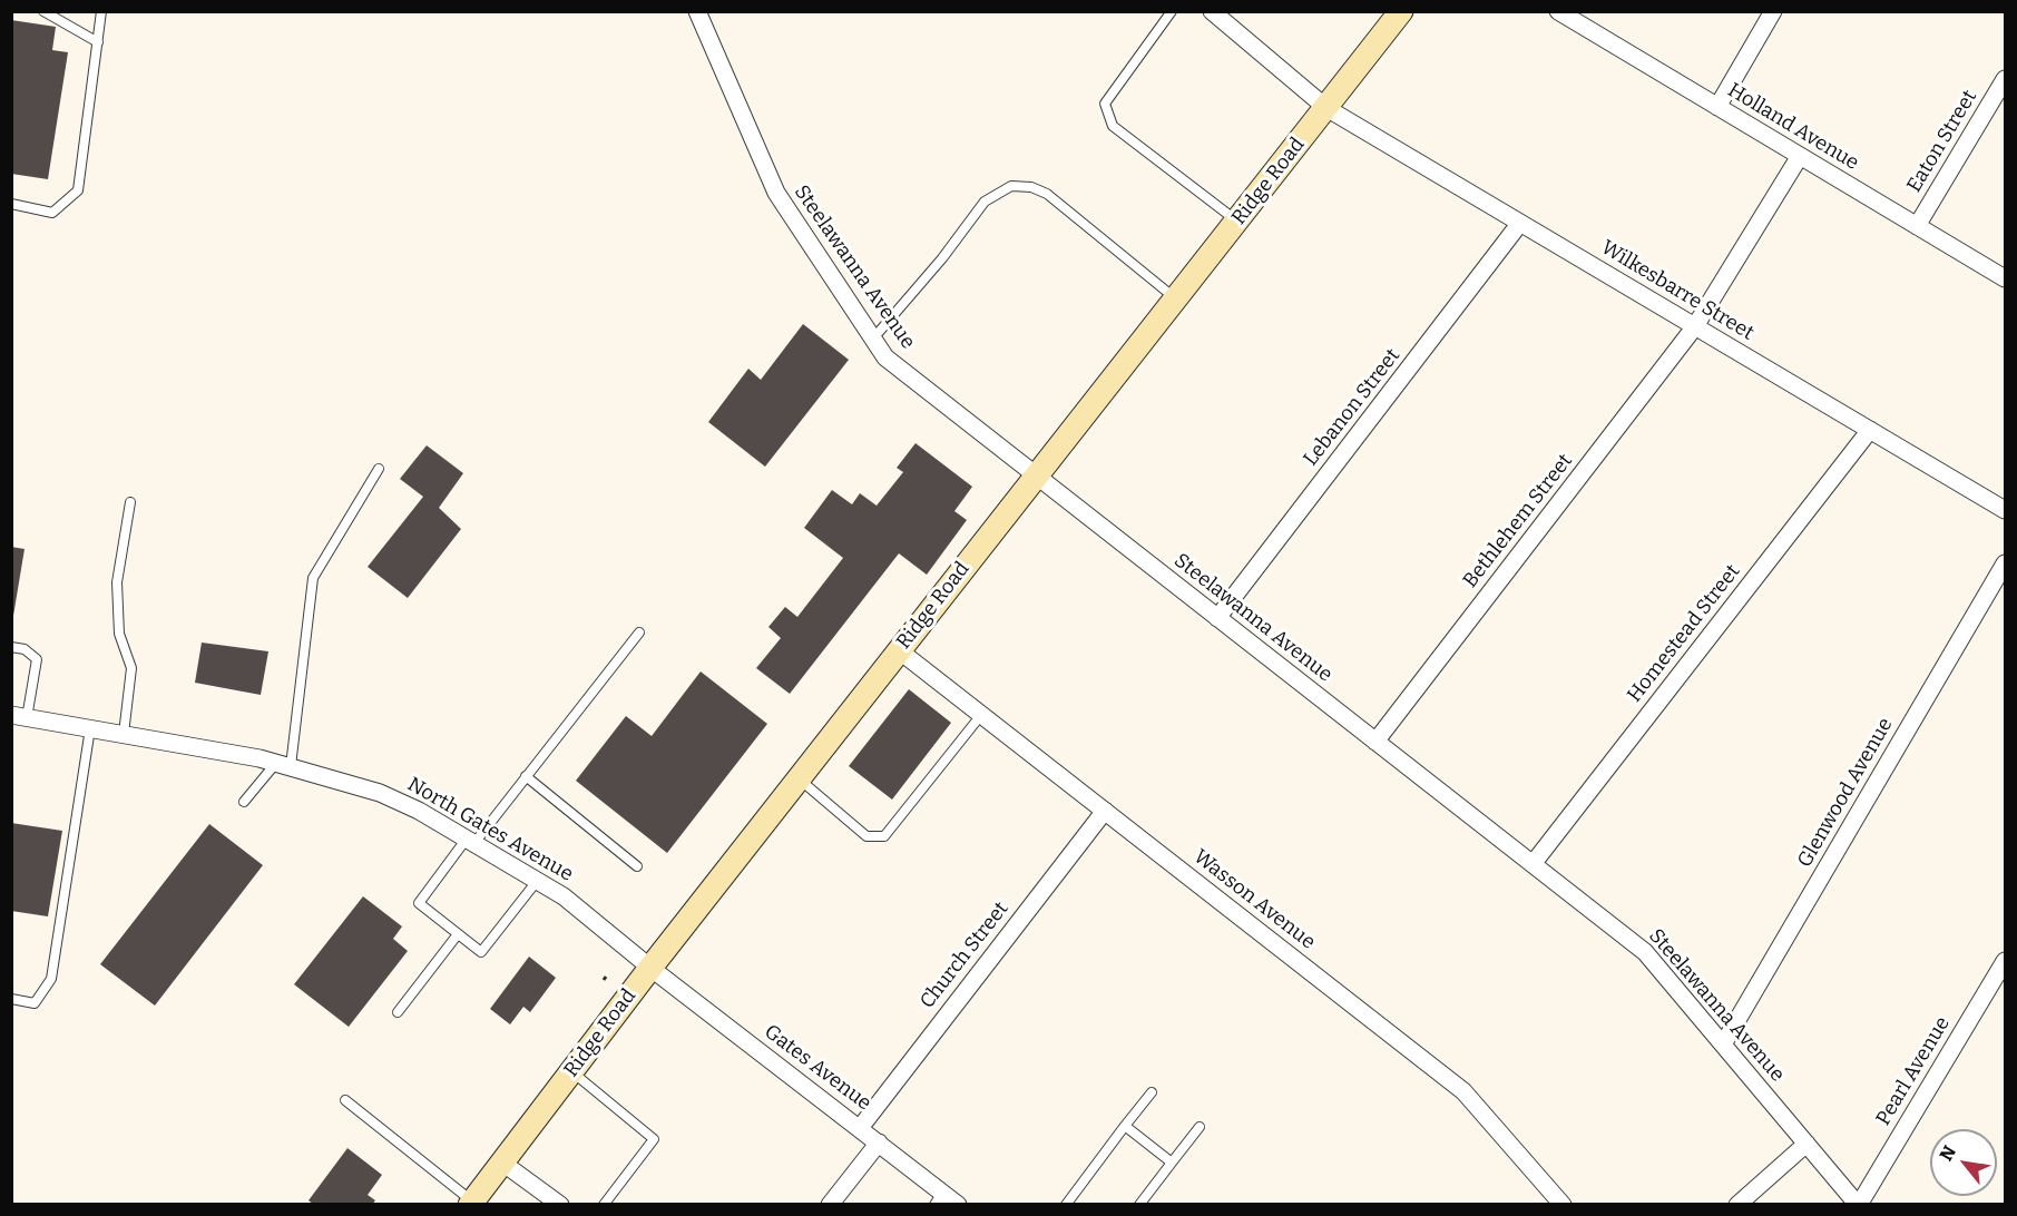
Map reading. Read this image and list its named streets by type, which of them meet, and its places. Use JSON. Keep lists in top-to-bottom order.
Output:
{
  "streets": {
    "main road": ["Ridge Road"],
    "street": [
      "Holland Avenue",
      "Eaton Street",
      "Steelawanna Avenue",
      "Wilkesbarre Street",
      "Lebanon Street",
      "Bethlehem Street",
      "Homestead Street",
      "Glenwood Avenue",
      "North Gates Avenue",
      "Wasson Avenue",
      "Church Street",
      "Gates Avenue",
      "Pearl Avenue"
    ]
  },
  "crossings": [
    ["Holland Avenue", "Eaton Street"],
    ["Holland Avenue", "Bethlehem Street"],
    ["Ridge Road", "Steelawanna Avenue"],
    ["Ridge Road", "Wilkesbarre Street"],
    ["Ridge Road", "North Gates Avenue"],
    ["Ridge Road", "Wasson Avenue"],
    ["Ridge Road", "Gates Avenue"],
    ["Steelawanna Avenue", "Lebanon Street"],
    ["Steelawanna Avenue", "Bethlehem Street"],
    ["Steelawanna Avenue", "Homestead Street"],
    ["Steelawanna Avenue", "Glenwood Avenue"],
    ["Steelawanna Avenue", "Pearl Avenue"],
    ["Wilkesbarre Street", "Lebanon Street"],
    ["Wilkesbarre Street", "Bethlehem Street"],
    ["Wilkesbarre Street", "Homestead Street"],
    ["North Gates Avenue", "Gates Avenue"],
    ["Wasson Avenue", "Church Street"],
    ["Church Street", "Gates Avenue"]
  ],
  "north": "top left"
}
